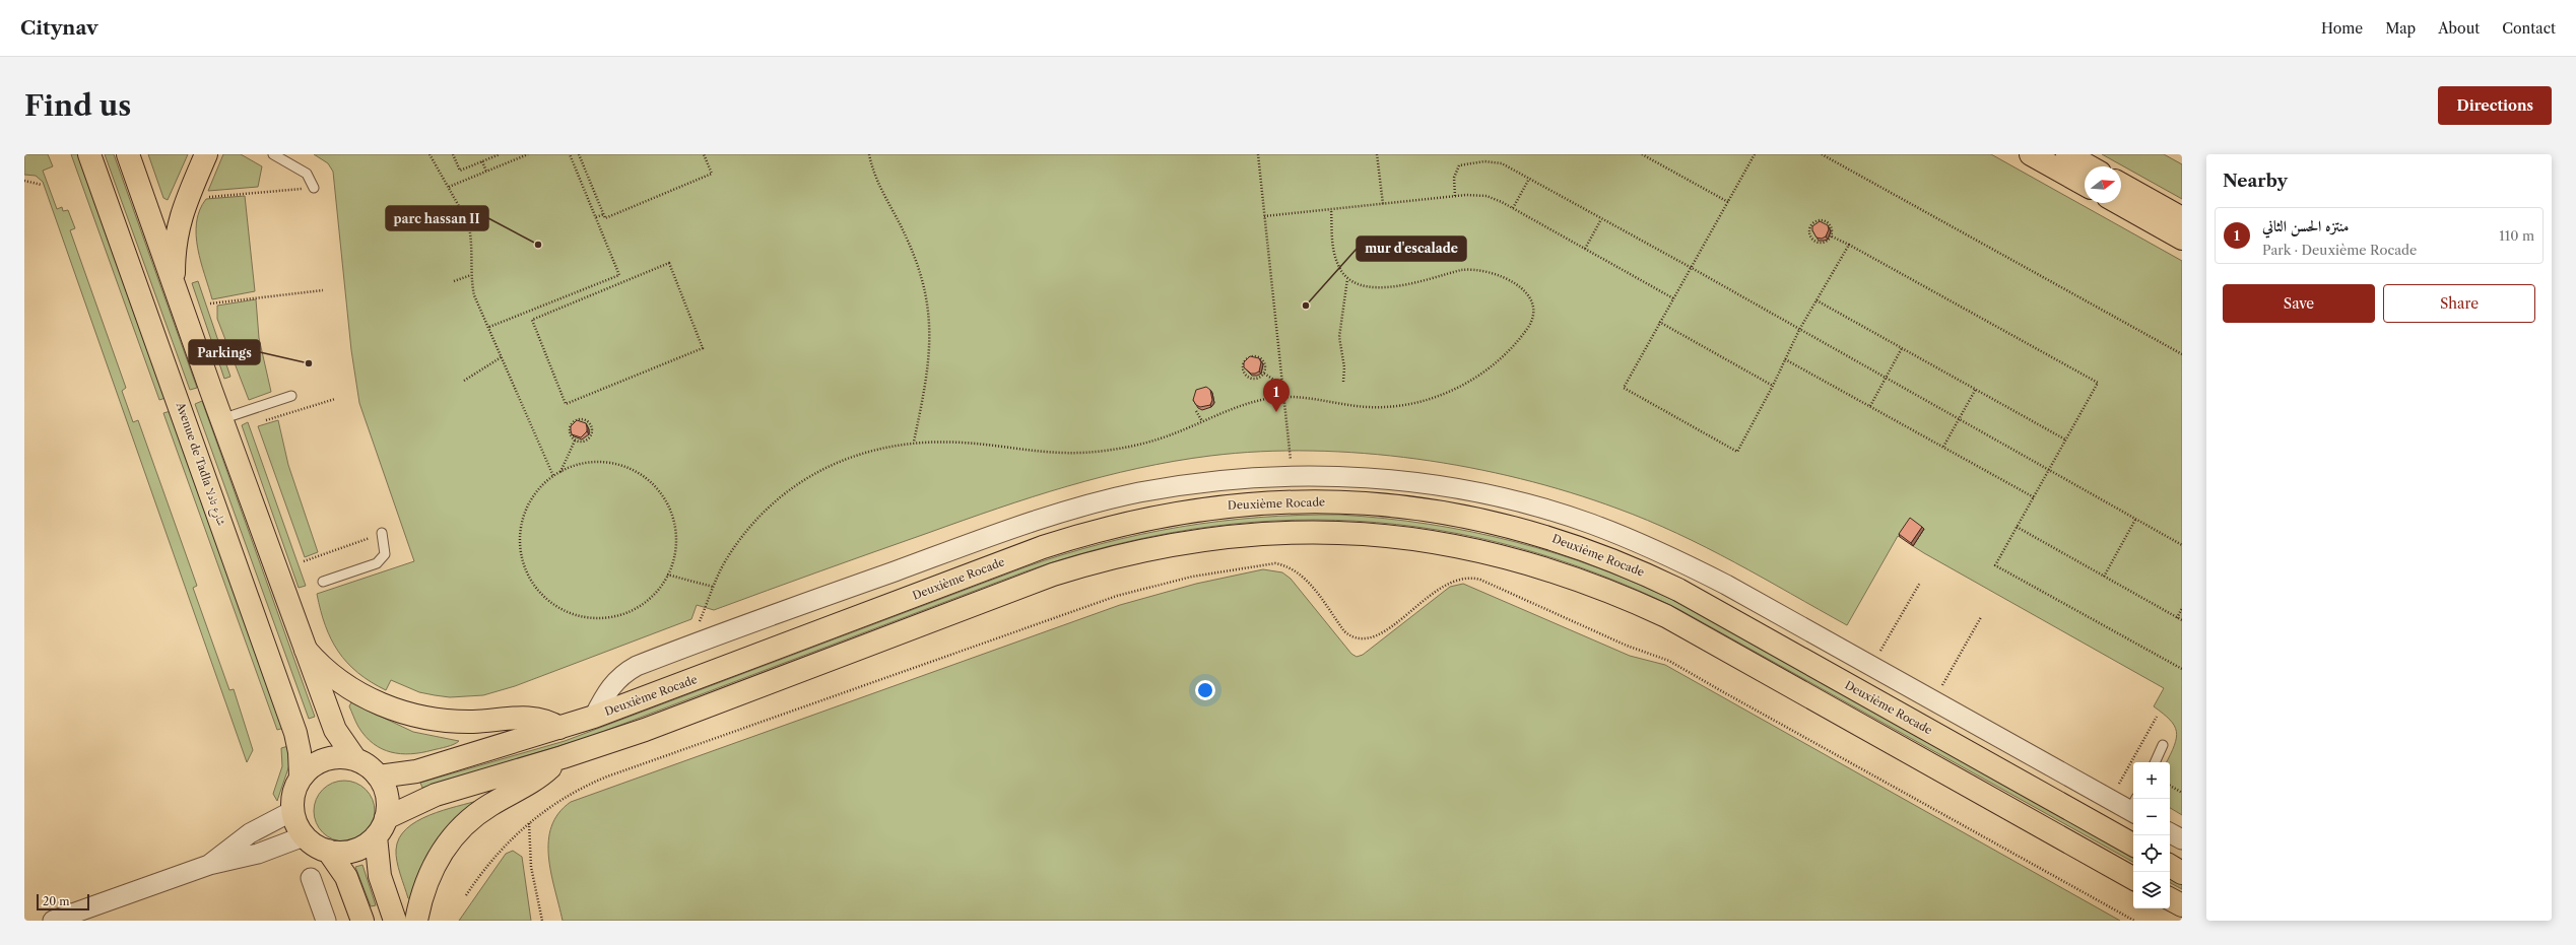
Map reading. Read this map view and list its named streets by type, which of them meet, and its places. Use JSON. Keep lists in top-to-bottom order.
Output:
{
  "streets": {
    "main road": ["Avenue de Tadla شارع تادلا", "Deuxième Rocade"]
  },
  "crossings": [
    ["Avenue de Tadla شارع تادلا", "Deuxième Rocade"]
  ],
  "places": ["parc hassan II", "mur d'escalade", "Parkings"],
  "scale_bar": "20 m",
  "north": "right",
  "page": {
    "header": "Citynav",
    "nav": [
      "Home",
      "Map",
      "About",
      "Contact"
    ],
    "buttons": [
      "Directions",
      ["Save", "Share"]
    ],
    "title": "Find us",
    "heading": "Nearby",
    "list": [
      {
        "mark": "1",
        "name": "منتزه الحسن الثاني",
        "note": "Park · Deuxième Rocade",
        "value": "110 m"
      }
    ],
    "pins": "1",
    "map_buttons": ["+", "−"],
    "scale": "20 m"
  }
}
